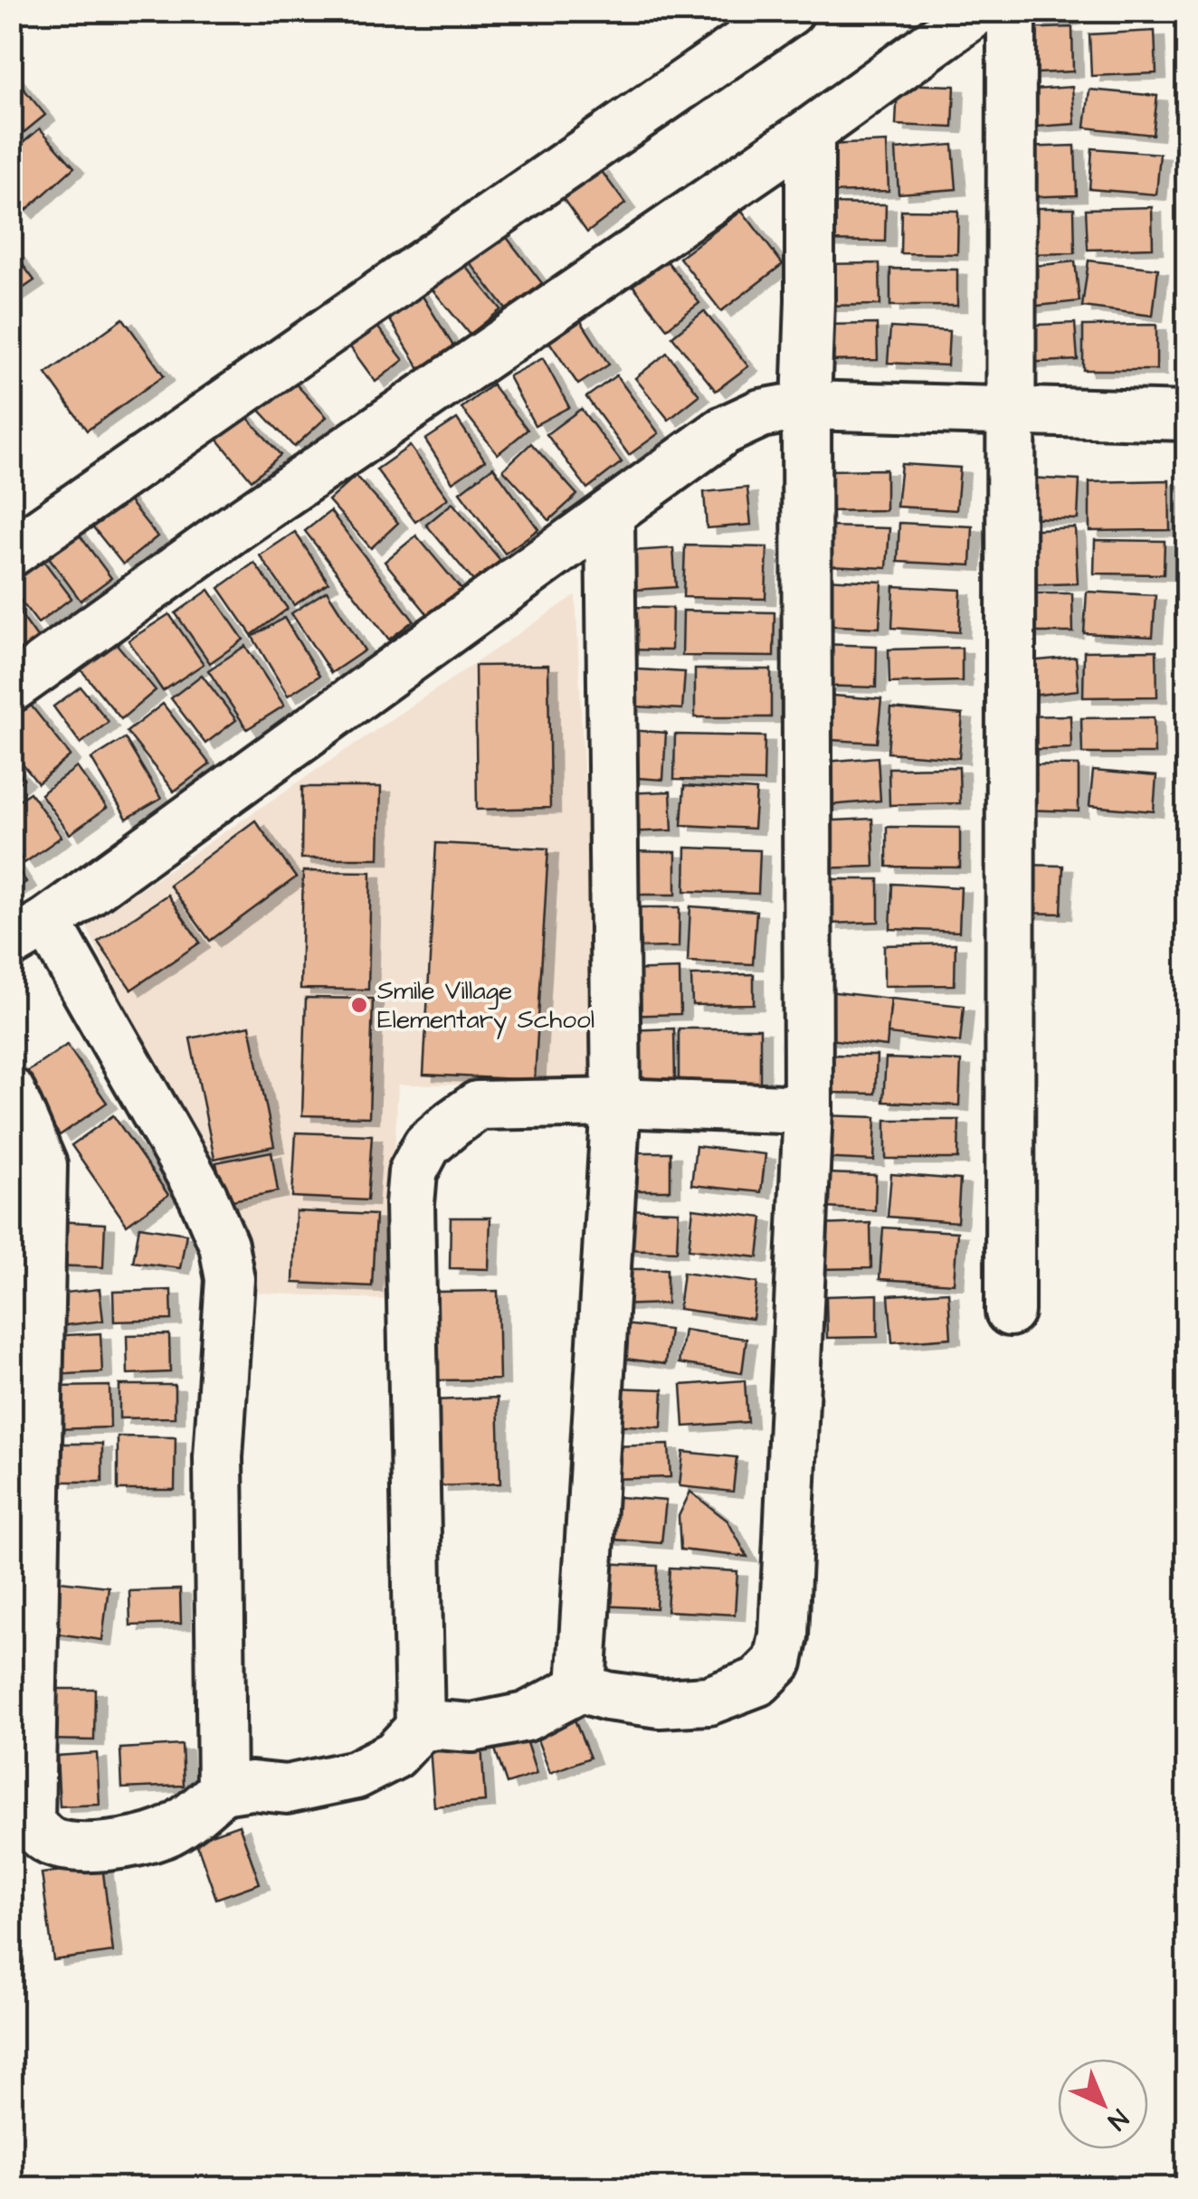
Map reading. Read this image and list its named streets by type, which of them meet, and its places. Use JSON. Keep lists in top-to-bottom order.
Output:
{
  "places": ["Smile Village Elementary School"],
  "north": "bottom right"
}
